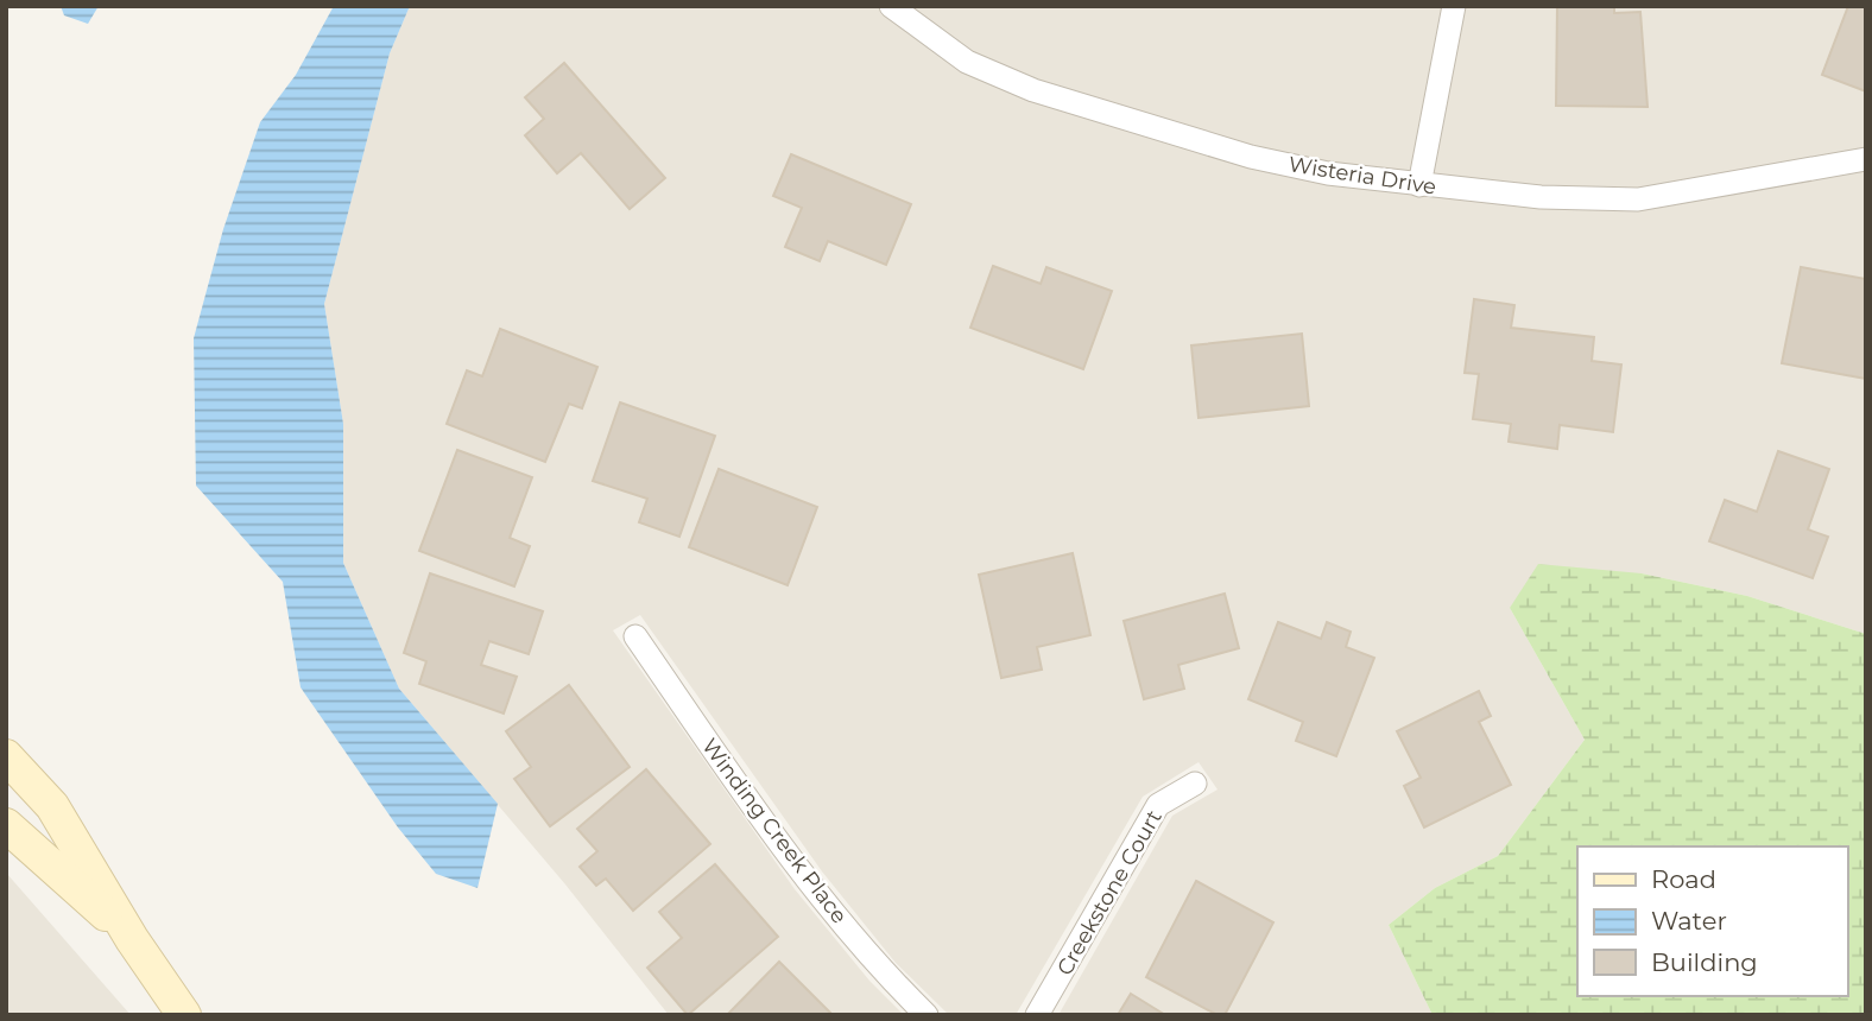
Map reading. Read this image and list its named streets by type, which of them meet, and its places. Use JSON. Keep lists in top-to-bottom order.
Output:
{
  "streets": {
    "street": ["Wisteria Drive", "Winding Creek Place", "Creekstone Court"]
  },
  "legend": ["Road", "Water", "Building"]
}
